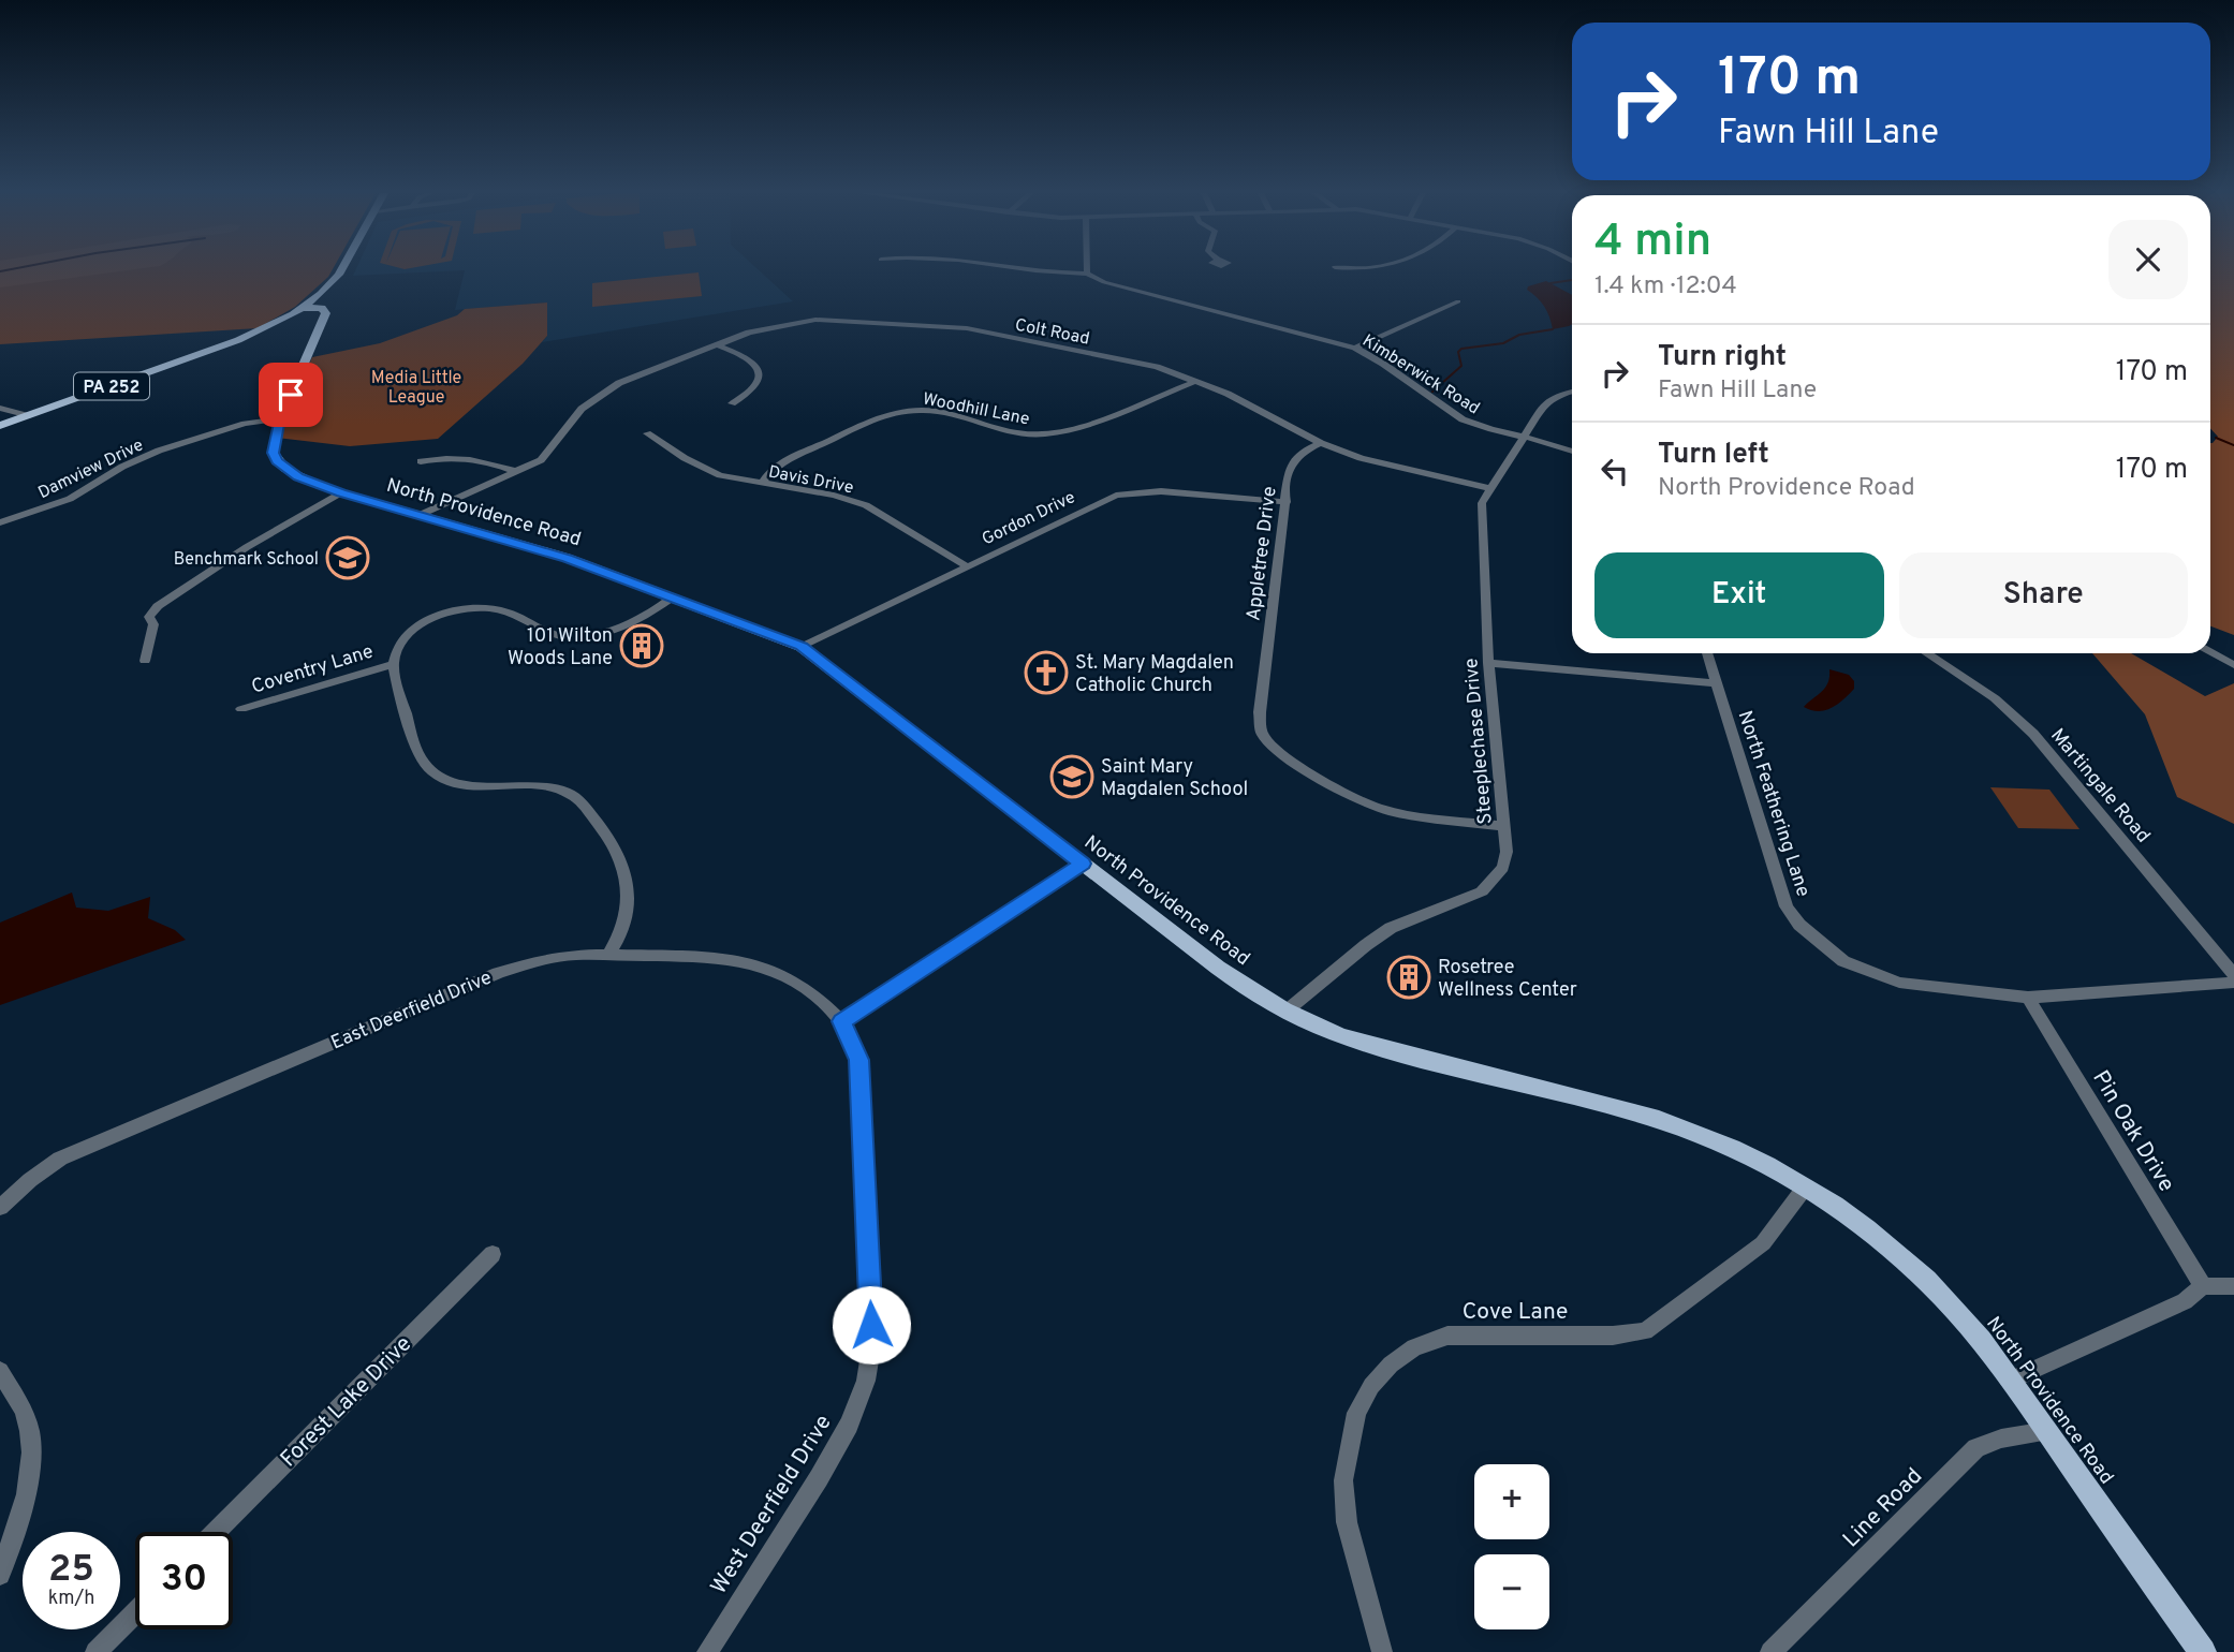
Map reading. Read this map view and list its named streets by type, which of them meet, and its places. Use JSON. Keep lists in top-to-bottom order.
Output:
{
  "streets": {
    "main road": ["PA 252", "North Providence Road"],
    "street": [
      "Colt Road",
      "Kimberwick Road",
      "Woodhill Lane",
      "Damview Drive",
      "Davis Drive",
      "Gordon Drive",
      "Appletree Drive",
      "Coventry Lane",
      "Steeplechase Drive",
      "Martingale Road",
      "North Feathering Lane",
      "East Deerfield Drive",
      "Pin Oak Drive",
      "Cove Lane",
      "Forest Lake Drive",
      "West Deerfield Drive",
      "Line Road"
    ]
  },
  "crossings": [
    ["Colt Road", "Woodhill Lane"],
    ["Colt Road", "North Providence Road"],
    ["Colt Road", "Appletree Drive"],
    ["Colt Road", "Steeplechase Drive"],
    ["Kimberwick Road", "Steeplechase Drive"],
    ["PA 252", "North Providence Road"],
    ["Woodhill Lane", "Davis Drive"],
    ["Damview Drive", "North Providence Road"],
    ["Davis Drive", "Gordon Drive"],
    ["North Providence Road", "Gordon Drive"],
    ["North Providence Road", "Steeplechase Drive"],
    ["North Providence Road", "Cove Lane"],
    ["North Providence Road", "Line Road"],
    ["Gordon Drive", "Appletree Drive"],
    ["Appletree Drive", "Steeplechase Drive"],
    ["North Feathering Lane", "Pin Oak Drive"],
    ["East Deerfield Drive", "West Deerfield Drive"]
  ],
  "parks": ["Media Little League"],
  "places": {
    "school or university": ["Benchmark School", "Saint Mary Magdalen School"],
    "building": ["101 Wilton Woods Lane", "Rosetree Wellness Center"],
    "church": ["St. Mary Magdalen Catholic Church"]
  },
  "page": {
    "turn": ["170 m", "Fawn Hill Lane"],
    "heading": ["4 min", "1.4 km · 12:04"],
    "list": [
      {
        "name": "Turn right",
        "note": "Fawn Hill Lane",
        "value": "170 m"
      },
      {
        "name": "Turn left",
        "note": "North Providence Road",
        "value": "170 m"
      }
    ],
    "buttons": ["Exit", "Share"],
    "map_buttons": ["+", "−"],
    "speed": "25 km/h",
    "limit": "30"
  }
}
